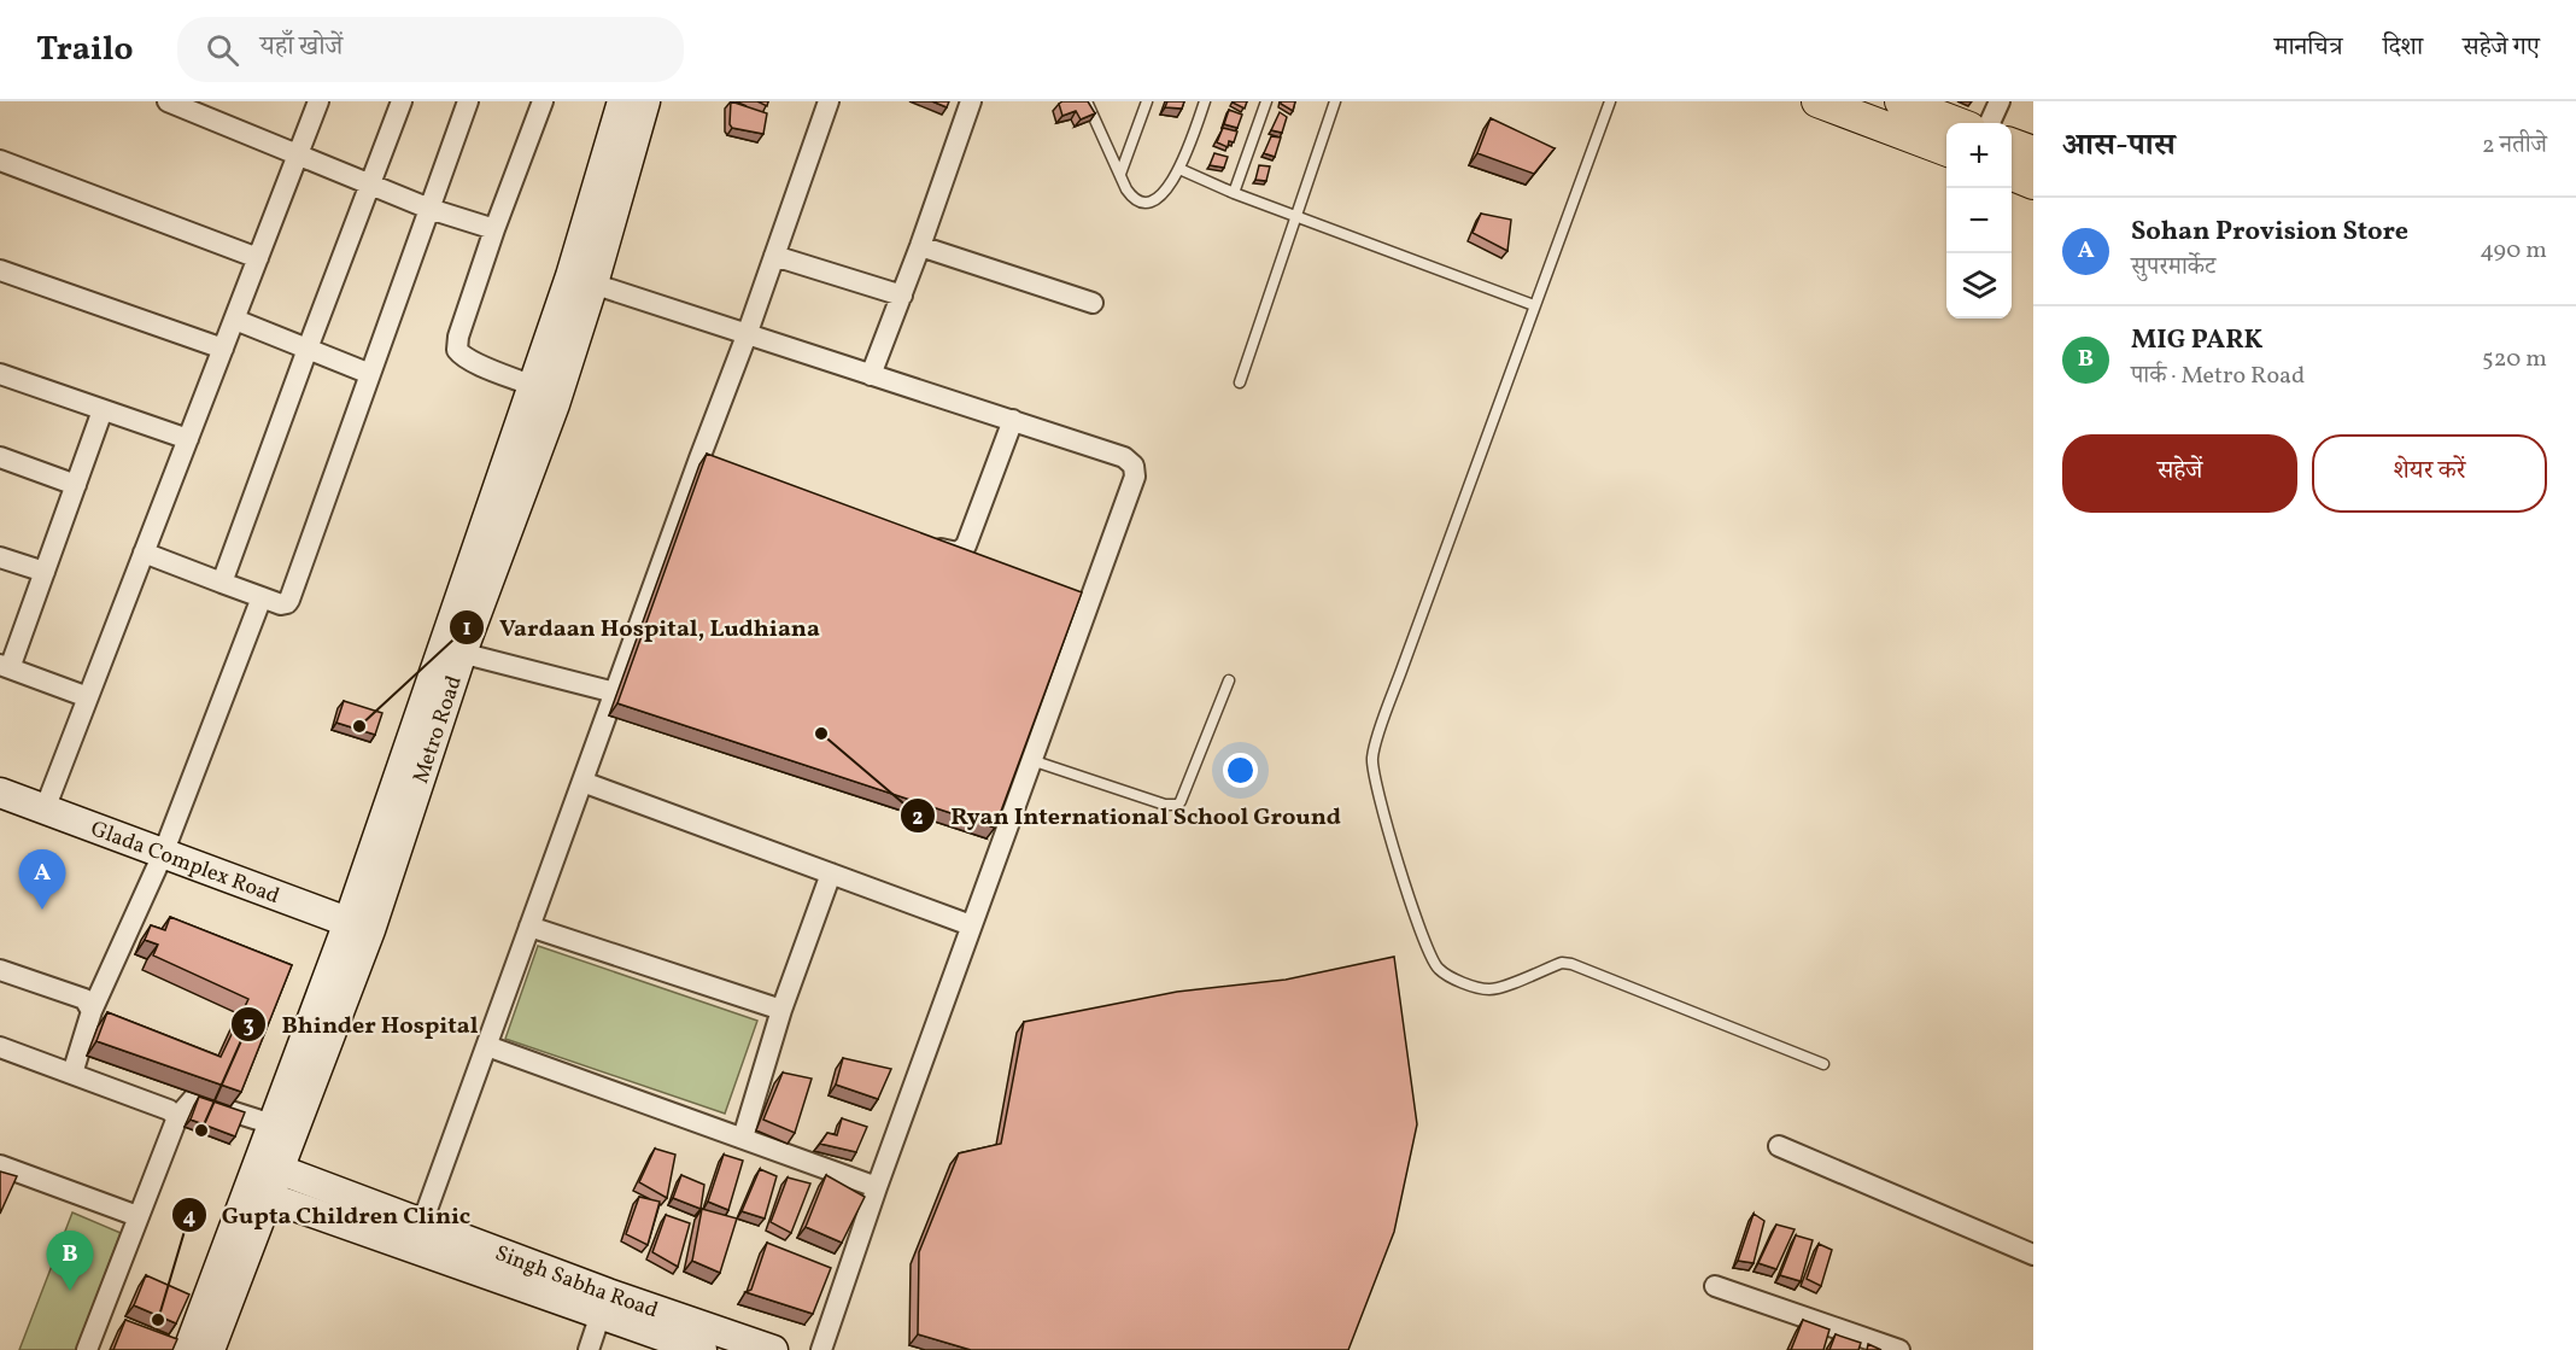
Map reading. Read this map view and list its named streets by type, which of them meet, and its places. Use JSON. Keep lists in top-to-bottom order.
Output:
{
  "streets": {
    "street": ["Metro Road", "Glada Complex Road", "Singh Sabha Road"]
  },
  "crossings": [
    ["Metro Road", "Glada Complex Road"],
    ["Metro Road", "Singh Sabha Road"]
  ],
  "places": [
    "Vardaan Hospital, Ludhiana",
    "Ryan International School Ground",
    "Bhinder Hospital",
    "Gupta Children Clinic"
  ],
  "page": {
    "header": "Trailo",
    "search": "यहाँ खोजें",
    "nav": ["मानचित्र", "दिशा", "सहेजे गए"],
    "heading": ["आस-पास", "2 नतीजे"],
    "map_buttons": ["+", "−"],
    "list": [
      {
        "mark": "A",
        "name": "Sohan Provision Store",
        "note": "सुपरमार्केट",
        "value": "490 m"
      },
      {
        "mark": "B",
        "name": "MIG PARK",
        "note": "पार्क · Metro Road",
        "value": "520 m"
      }
    ],
    "buttons": ["सहेजें", "शेयर करें"],
    "pins": ["A", "B"]
  }
}
